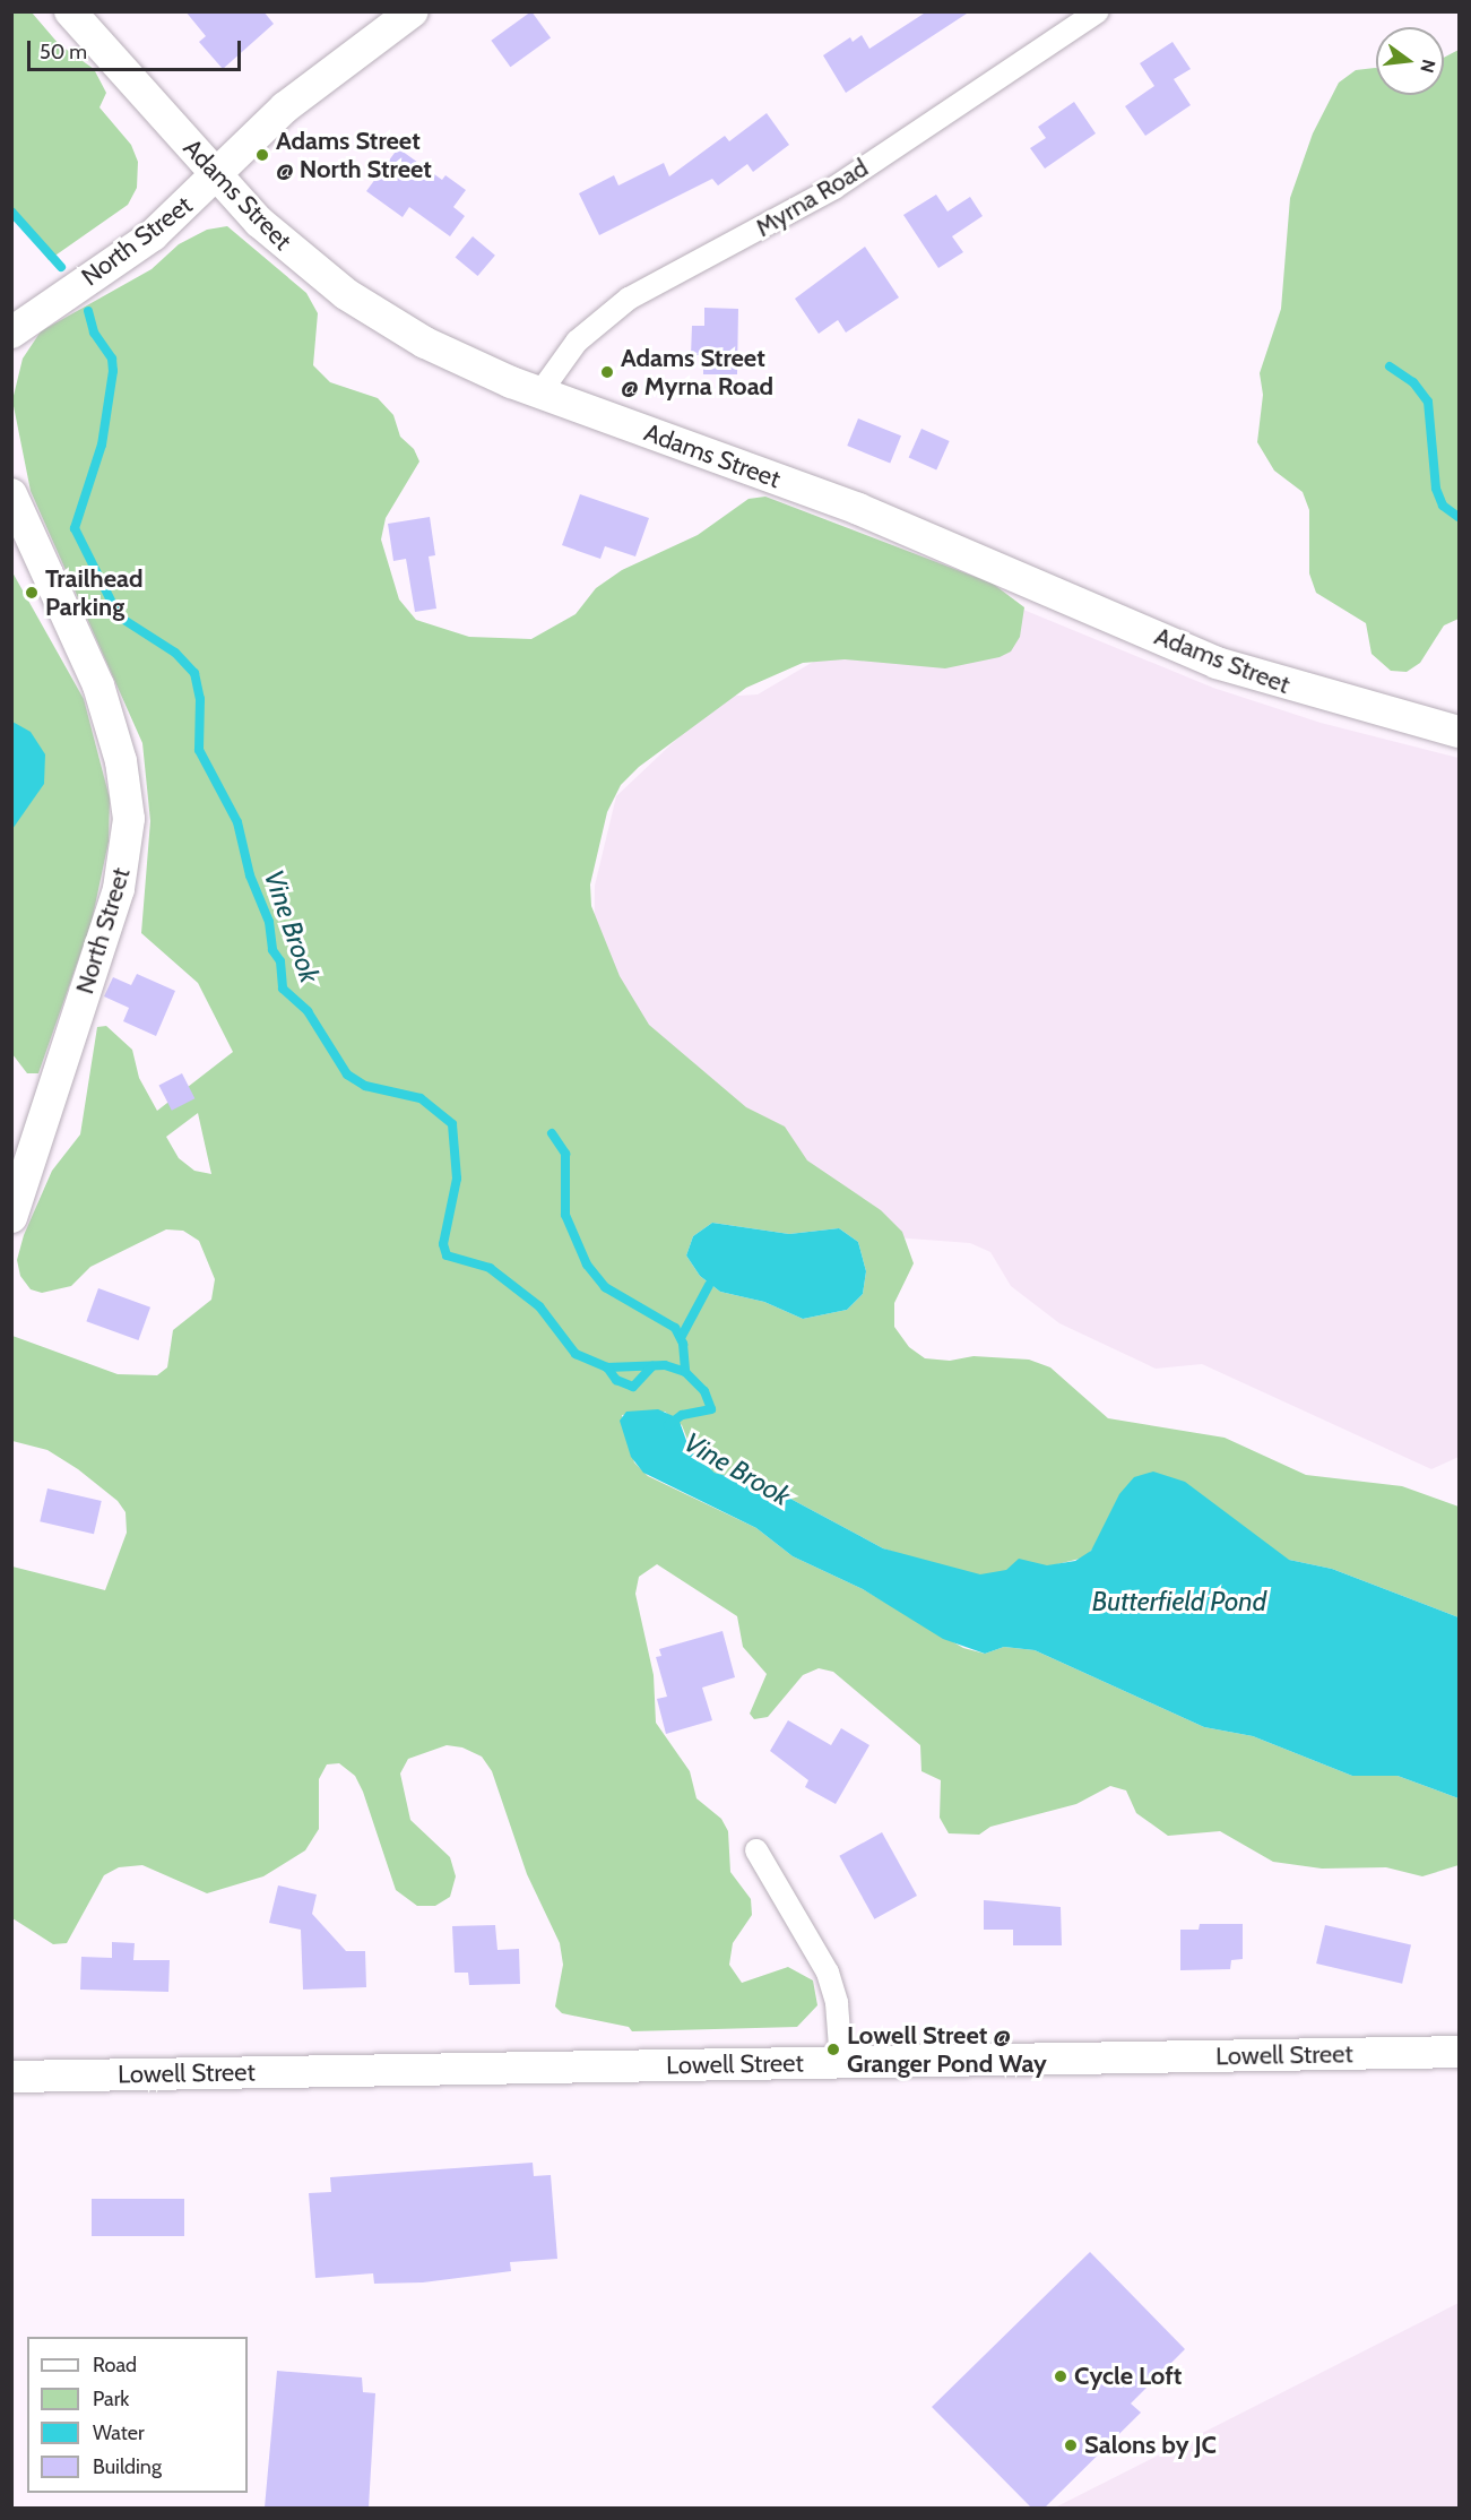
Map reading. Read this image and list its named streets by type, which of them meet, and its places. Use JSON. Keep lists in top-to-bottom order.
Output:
{
  "streets": {
    "main road": ["Adams Street", "North Street", "Lowell Street"],
    "street": ["Myrna Road"]
  },
  "crossings": [
    ["Adams Street", "Myrna Road"],
    ["Adams Street", "North Street"]
  ],
  "water": ["Vine Brook", "Butterfield Pond"],
  "places": [
    "Adams Street @ North Street",
    "Adams Street @ Myrna Road",
    "Trailhead Parking",
    "Lowell Street @ Granger Pond Way",
    "Cycle Loft",
    "Salons by JC"
  ],
  "legend": [
    "Road",
    "Park",
    "Water",
    "Building"
  ],
  "scale_bar": "50 m",
  "north": "right"
}
